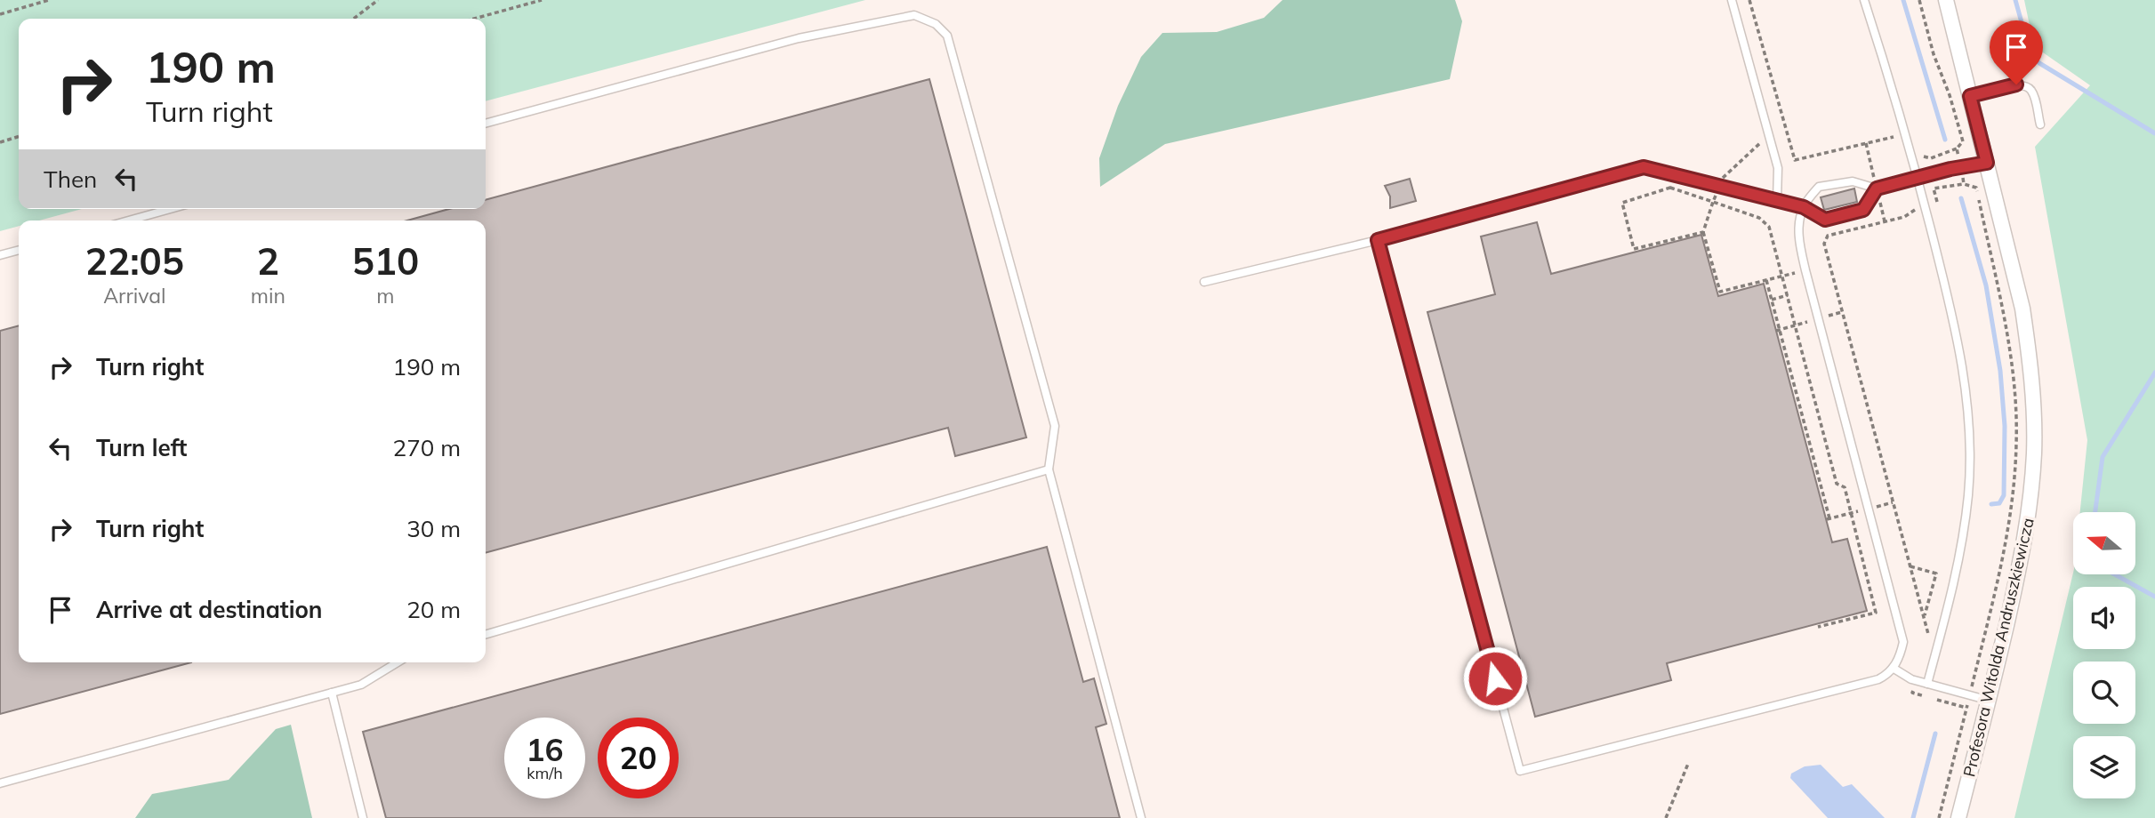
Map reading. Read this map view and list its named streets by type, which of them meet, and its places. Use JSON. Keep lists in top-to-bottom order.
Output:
{
  "streets": {
    "street": ["Profesora Witolda Andruszkiewicza"]
  },
  "north": "left",
  "page": {
    "turn": ["190 m", "Turn right"],
    "then": "Then",
    "eta": [
      "22:05",
      "Arrival",
      "2",
      "min",
      "510",
      "m"
    ],
    "list": [
      {
        "name": "Turn right",
        "value": "190 m"
      },
      {
        "name": "Turn left",
        "value": "270 m"
      },
      {
        "name": "Turn right",
        "value": "30 m"
      },
      {
        "name": "Arrive at destination",
        "value": "20 m"
      }
    ],
    "speed": "16 km/h",
    "limit": "20"
  }
}
